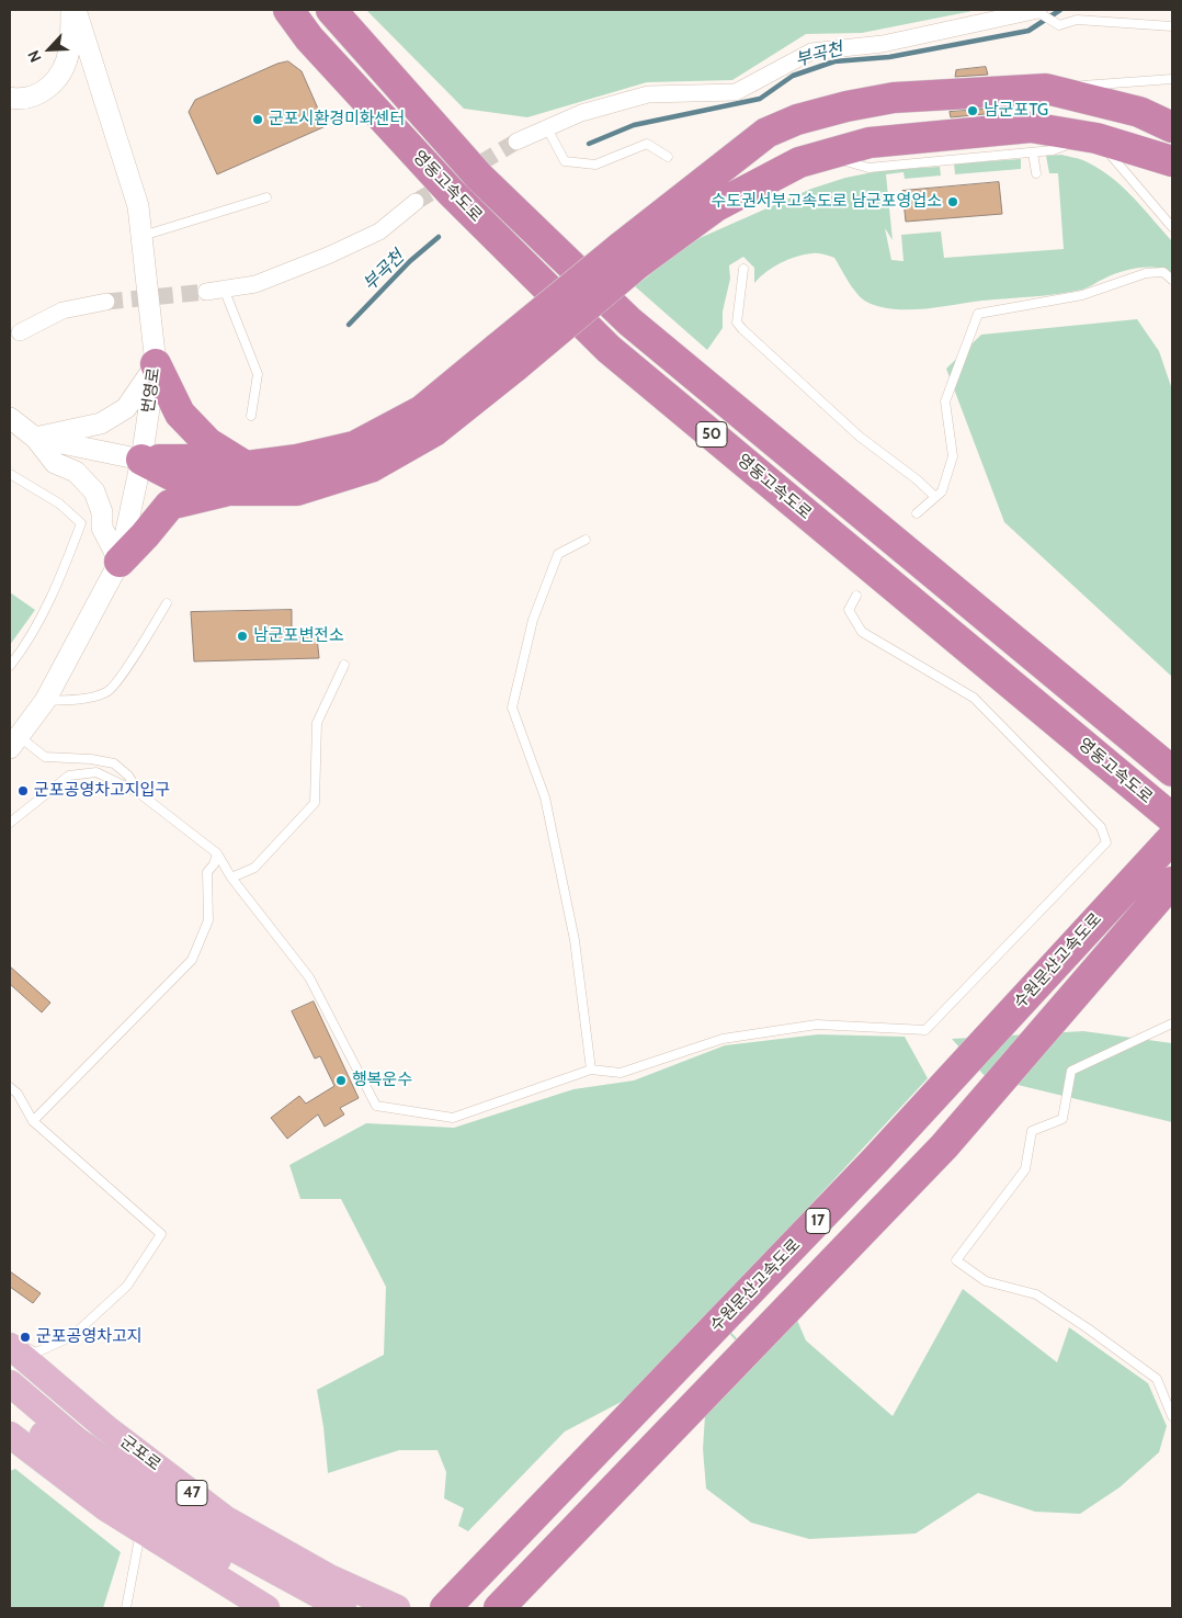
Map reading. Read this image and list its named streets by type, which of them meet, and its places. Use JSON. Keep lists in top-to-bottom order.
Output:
{
  "streets": {
    "highway": [
      "영동고속도로",
      "50",
      "수원문산고속도로",
      "17"
    ],
    "main road": ["군포로", "47"],
    "street": ["번영로"]
  },
  "water": ["부곡천"],
  "places": [
    "남군포TG",
    "군포시환경미화센터",
    "수도권서부고속도로 남군포영업소",
    "남군포변전소",
    "군포공영차고지입구",
    "행복운수",
    "군포공영차고지"
  ],
  "north": "bottom left"
}
